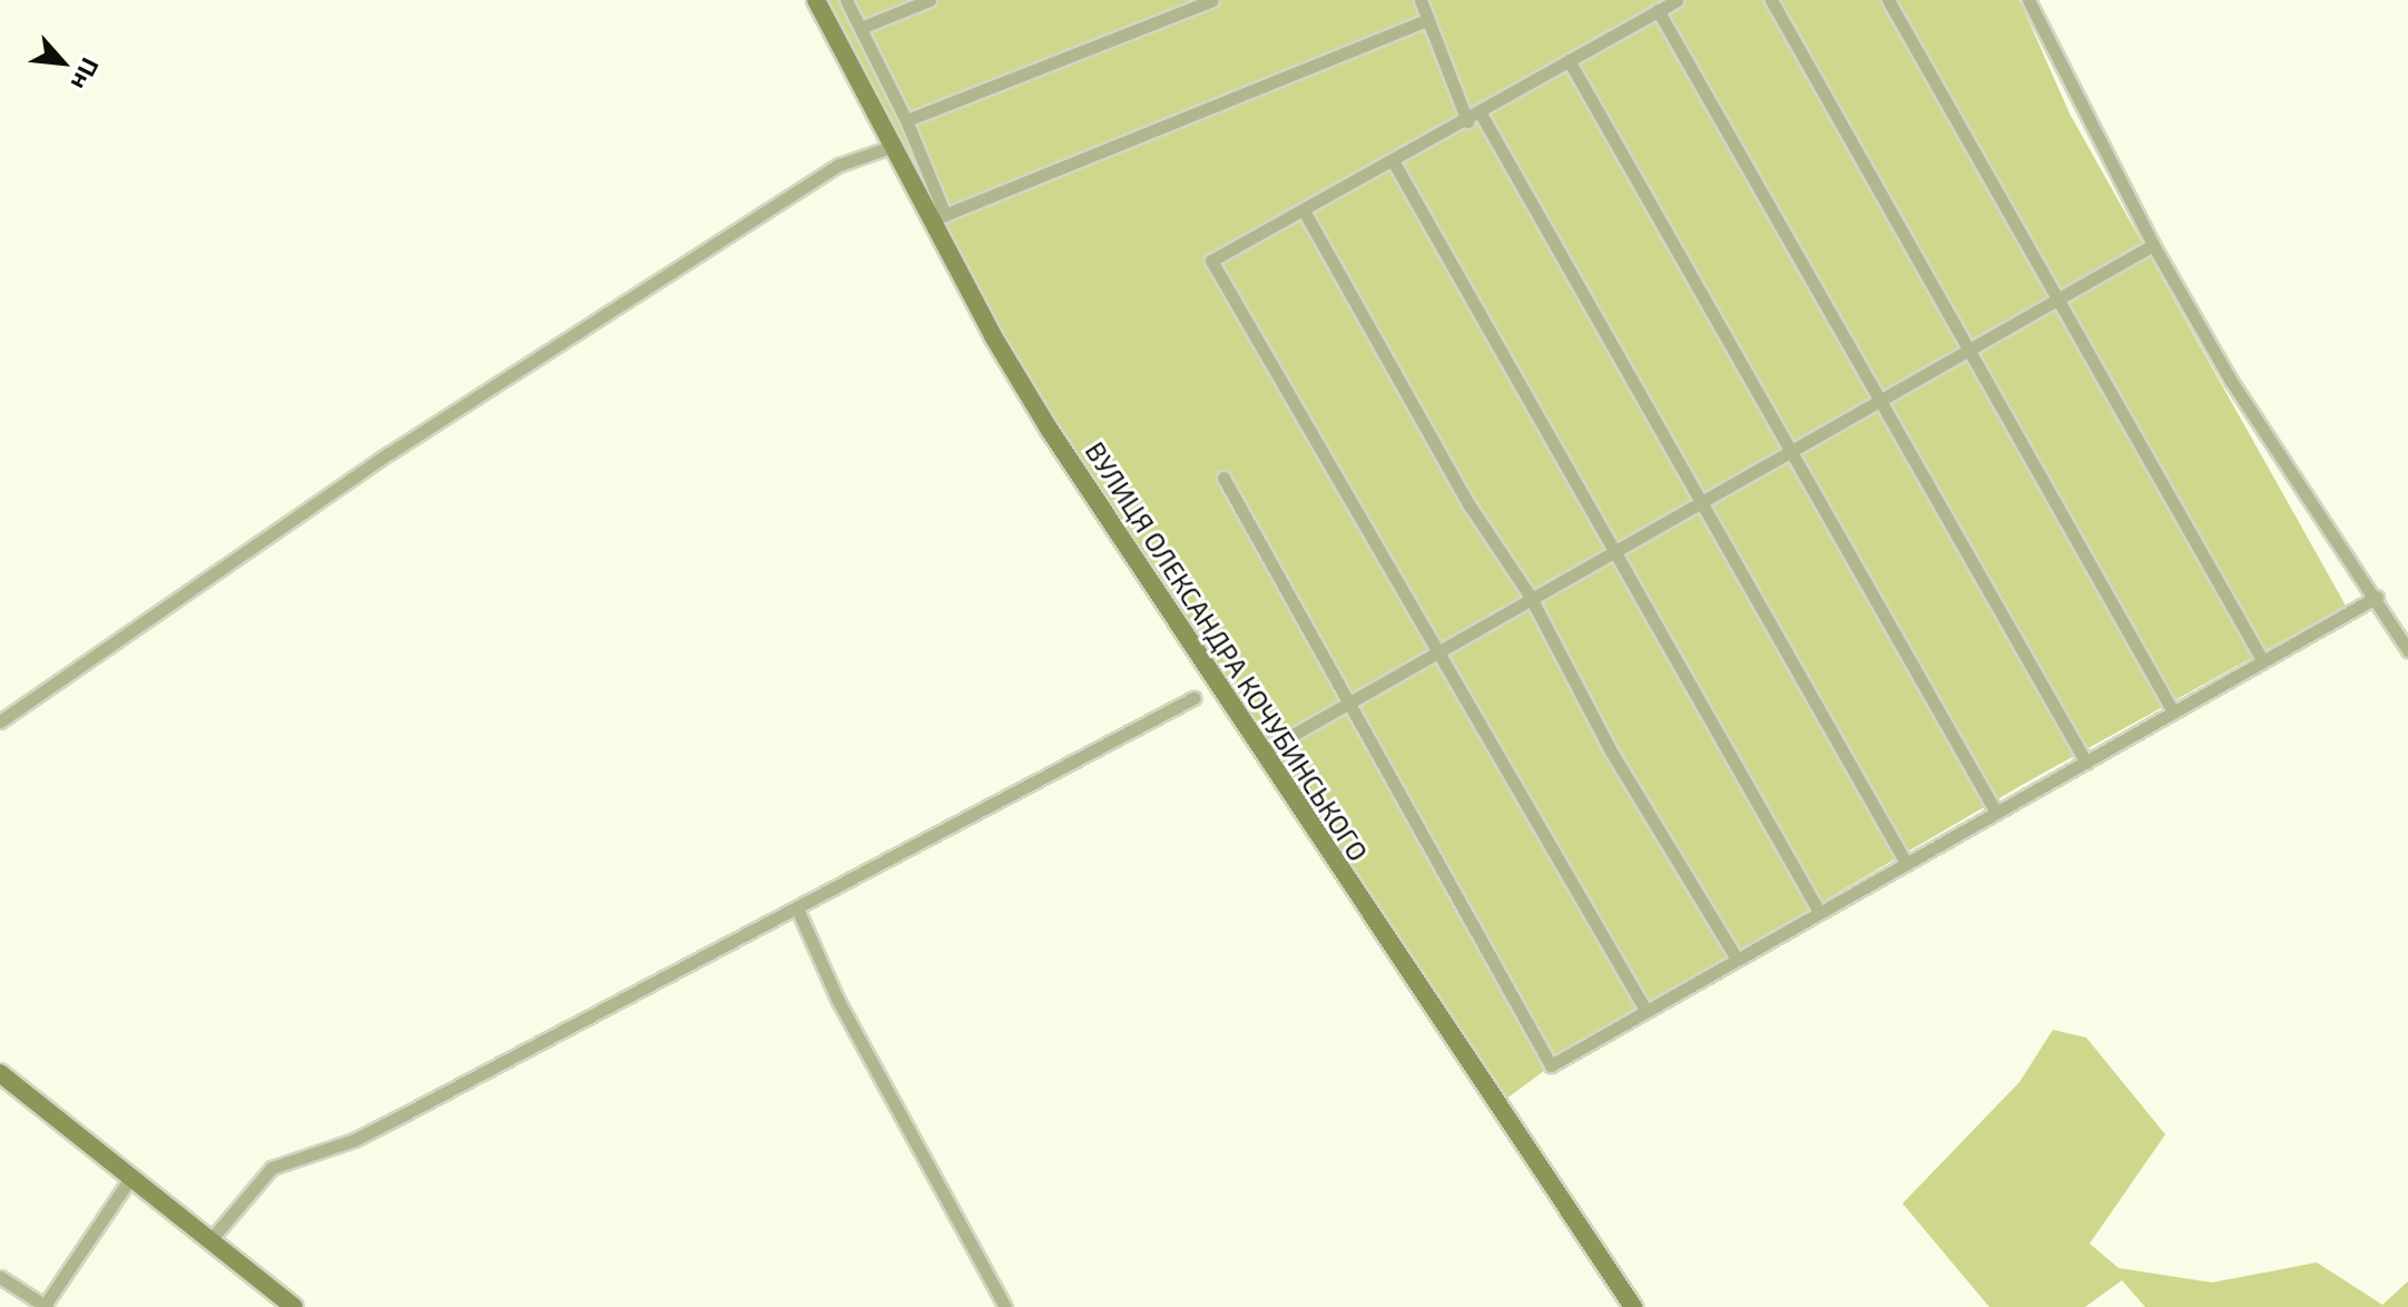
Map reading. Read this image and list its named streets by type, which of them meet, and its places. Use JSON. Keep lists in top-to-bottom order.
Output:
{
  "streets": {
    "street": ["ВУЛИЦЯ ОЛЕКСАНДРА КОЧУБИНСЬКОГО"]
  },
  "north": "bottom right"
}
